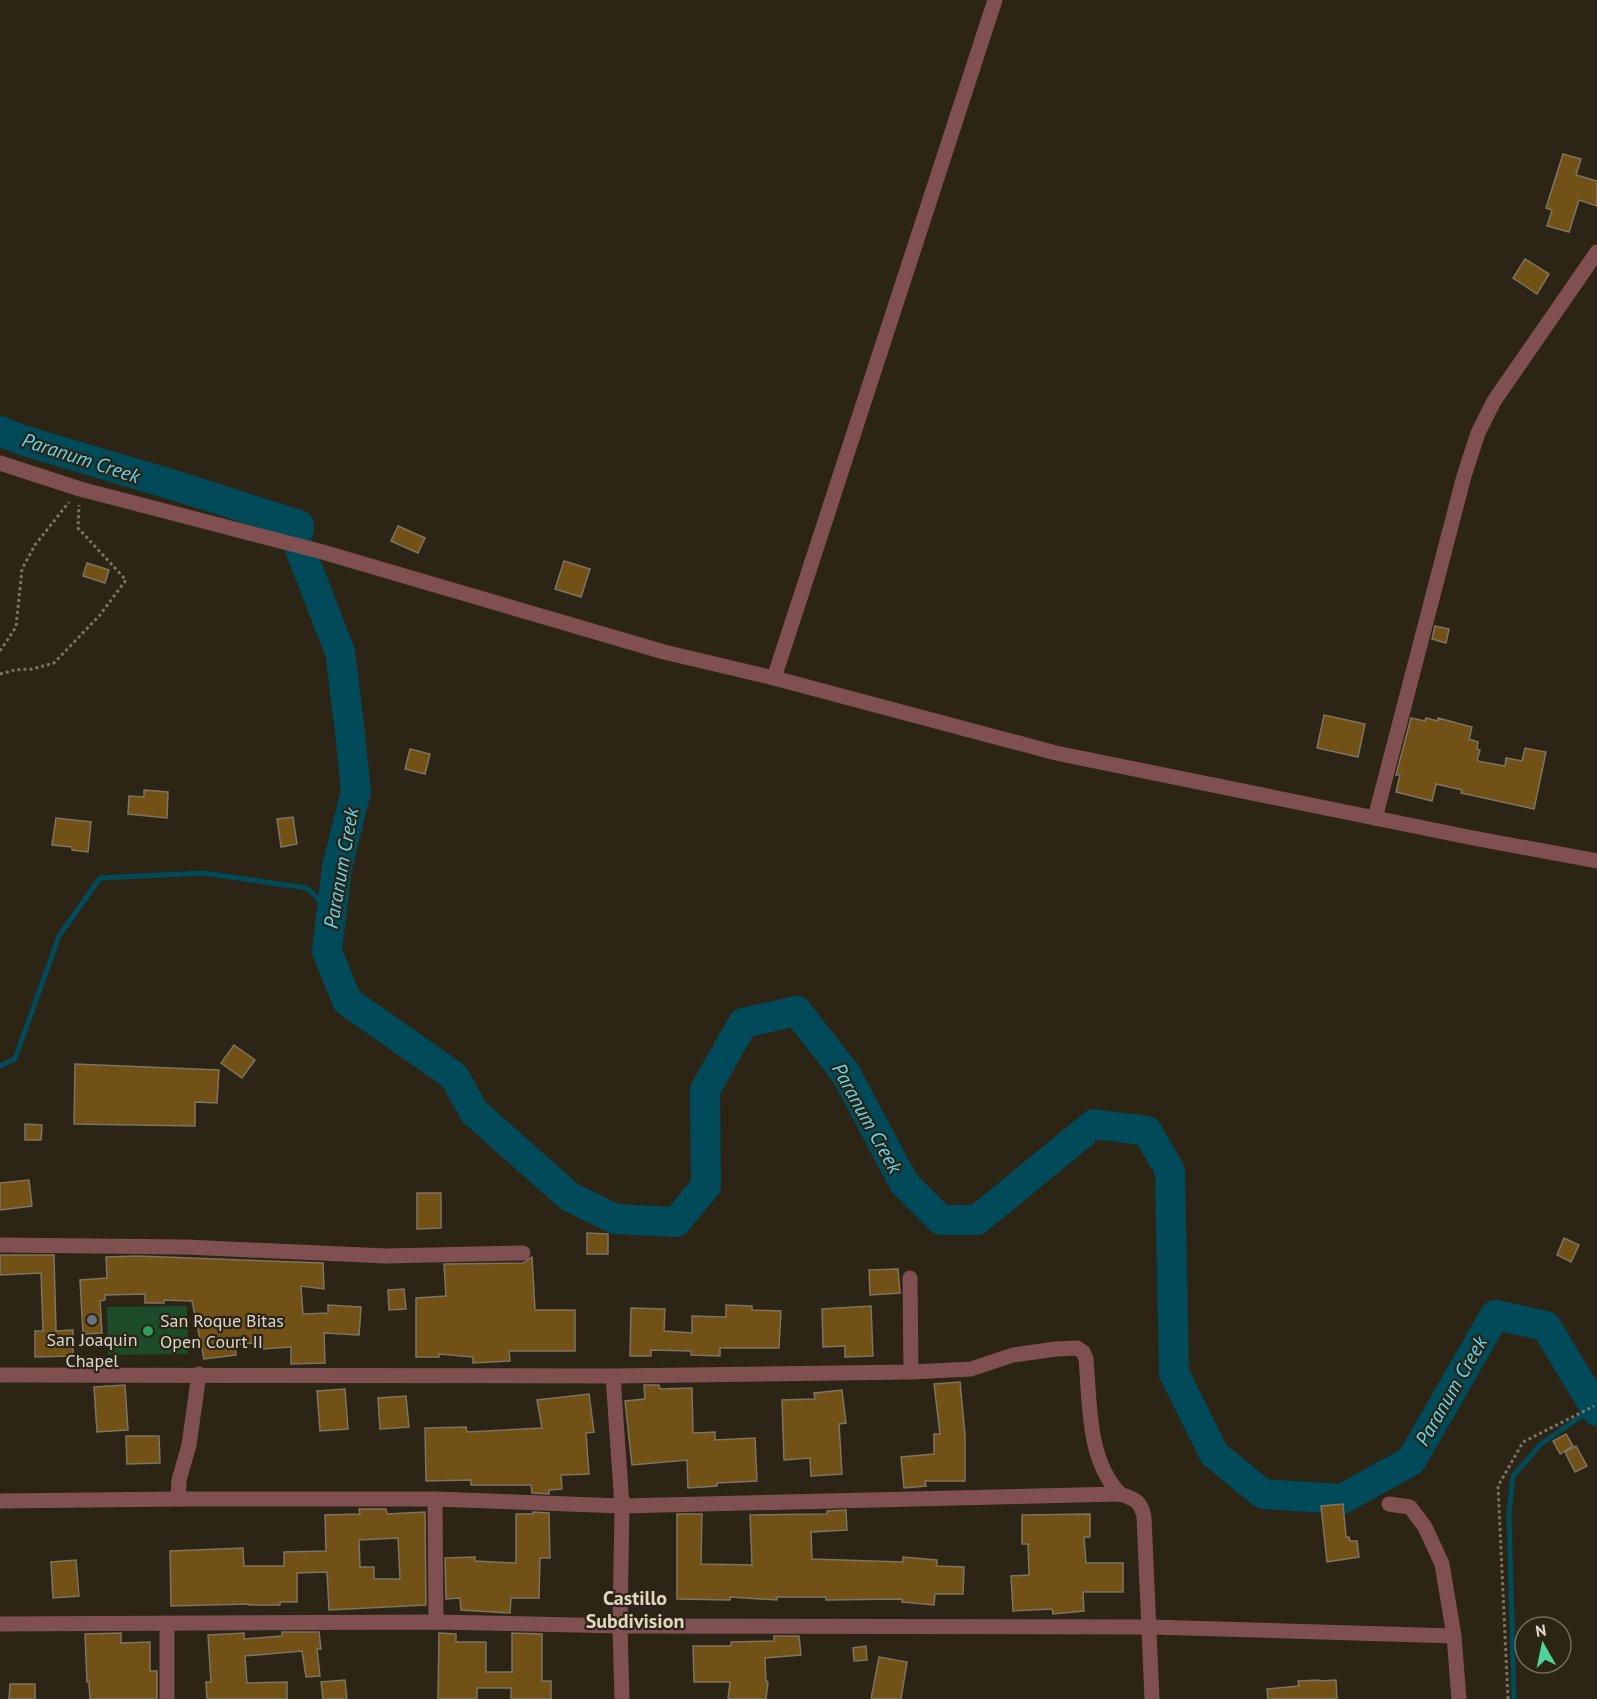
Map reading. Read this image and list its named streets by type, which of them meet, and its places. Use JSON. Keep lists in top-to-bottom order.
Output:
{
  "districts": ["Castillo Subdivision"],
  "water": ["Paranum Creek"],
  "places": ["San Joaquin Chapel", "San Roque Bitas Open Court II"],
  "north": "top"
}
